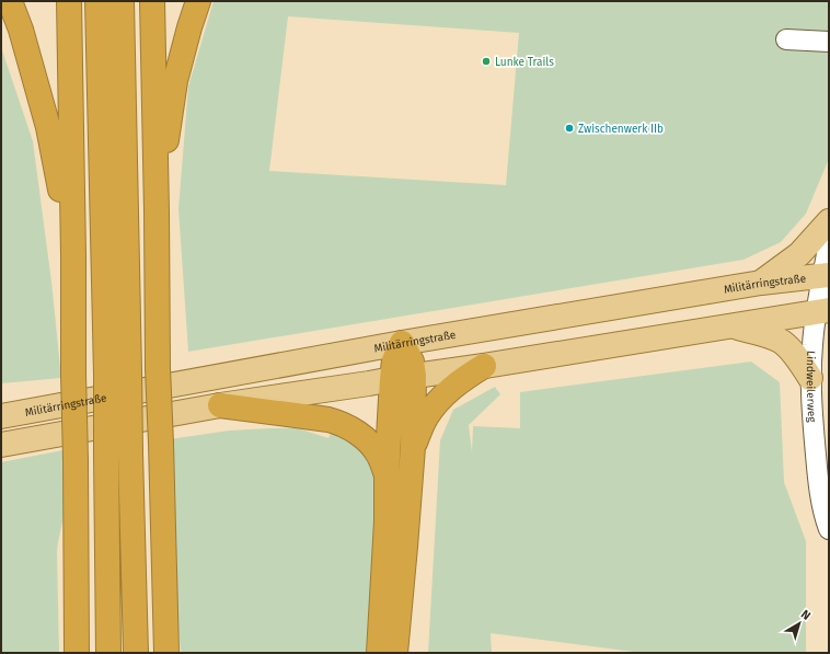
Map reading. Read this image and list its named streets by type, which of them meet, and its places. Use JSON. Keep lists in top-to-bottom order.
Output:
{
  "streets": {
    "main road": ["Militärringstraße"],
    "street": ["Lindweilerweg"]
  },
  "crossings": [
    ["Militärringstraße", "Lindweilerweg"]
  ],
  "places": ["Lunke Trails", "Zwischenwerk IIb"],
  "north": "top right"
}
